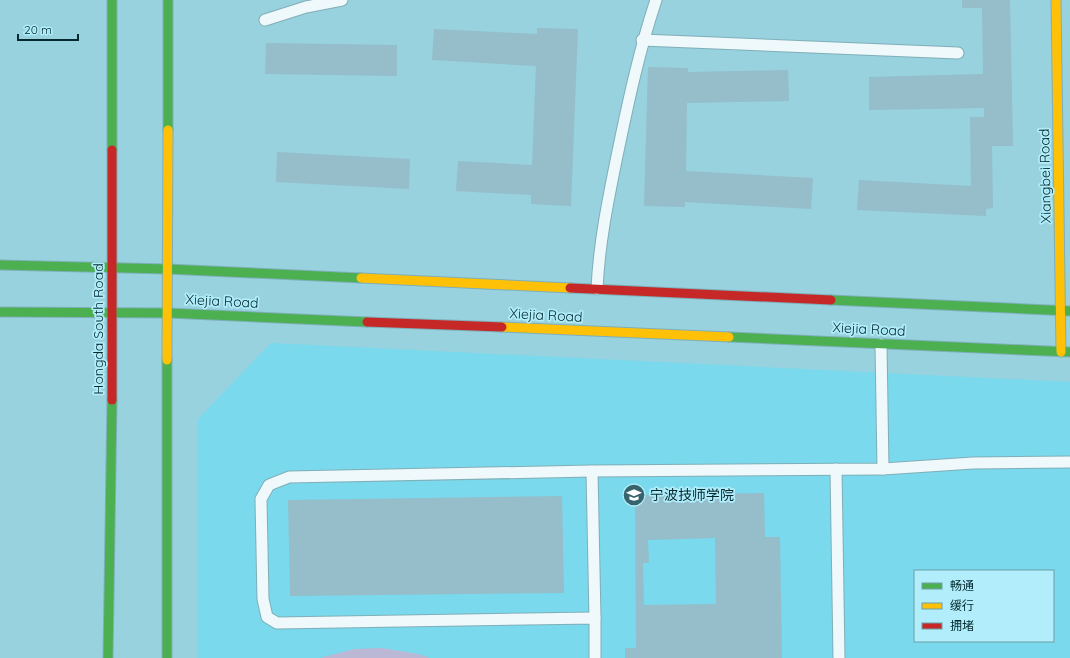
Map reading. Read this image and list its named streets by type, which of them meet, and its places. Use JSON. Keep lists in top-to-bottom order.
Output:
{
  "streets": {
    "main road": ["Xiangbei Road", "Xiejia Road", "Hongda South Road"]
  },
  "crossings": [
    ["Xiangbei Road", "Xiejia Road"],
    ["Xiejia Road", "Hongda South Road"]
  ],
  "places": {
    "school or university": ["宁波技师学院"]
  },
  "legend": ["畅通", "缓行", "拥堵"],
  "scale_bar": "20 m"
}
